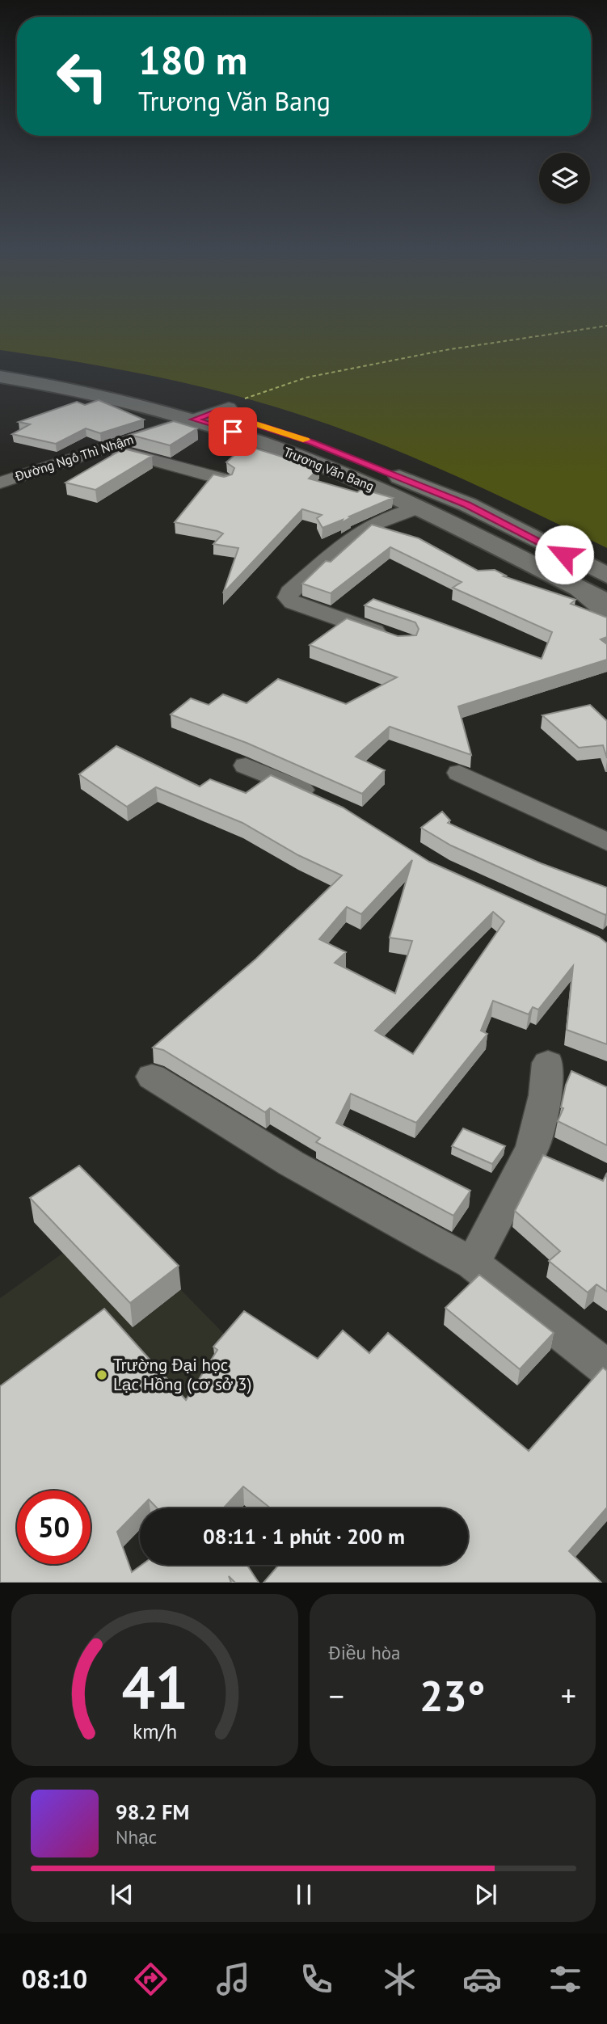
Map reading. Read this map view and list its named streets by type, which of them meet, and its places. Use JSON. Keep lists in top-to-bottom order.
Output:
{
  "streets": {
    "main road": ["Trương Văn Bang"],
    "street": ["Đường Ngô Thì Nhậm"]
  },
  "crossings": [
    ["Đường Ngô Thì Nhậm", "Trương Văn Bang"]
  ],
  "places": ["Trường Đại học Lạc Hồng (cơ sở 3)"],
  "page": {
    "turn": ["180 m", "Trương Văn Bang"],
    "limit": "50",
    "trip": "08:11 · 1 phút · 200 m",
    "tile": "Điều hòa",
    "heat": ["−", "23°", "+"],
    "song": ["98.2 FM", "Nhạc"],
    "tabs": "08:10",
    "gauge": ["41", "km/h"]
  }
}
